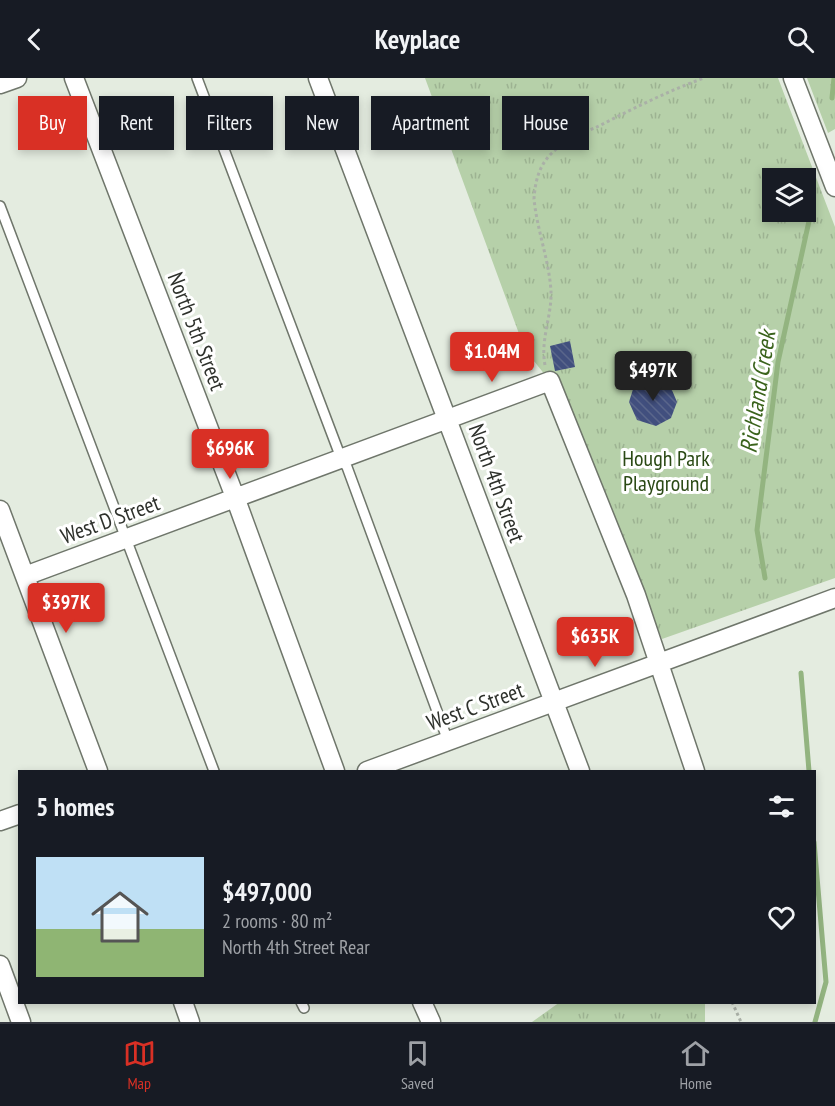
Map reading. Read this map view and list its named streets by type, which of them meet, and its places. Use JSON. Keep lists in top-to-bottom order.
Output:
{
  "streets": {
    "street": [
      "North 5th Street",
      "North 4th Street",
      "West D Street",
      "West C Street"
    ]
  },
  "crossings": [
    ["North 5th Street", "West D Street"],
    ["North 4th Street", "West D Street"],
    ["North 4th Street", "West C Street"]
  ],
  "water": ["Richland Creek"],
  "parks": ["Hough Park Playground"],
  "page": {
    "header": "Keyplace",
    "chip": [
      "Buy",
      "Rent",
      "Filters",
      "New",
      "Apartment",
      "House"
    ],
    "price": [
      "$1.04M",
      "$497K",
      "$696K",
      "$397K",
      "$635K"
    ],
    "heading": "5 homes",
    "list": [
      {
        "name": "$497,000",
        "note": "2 rooms · 80 m² · North 4th Street Rear"
      }
    ],
    "tabs": ["Map", "Saved", "Home"]
  }
}
